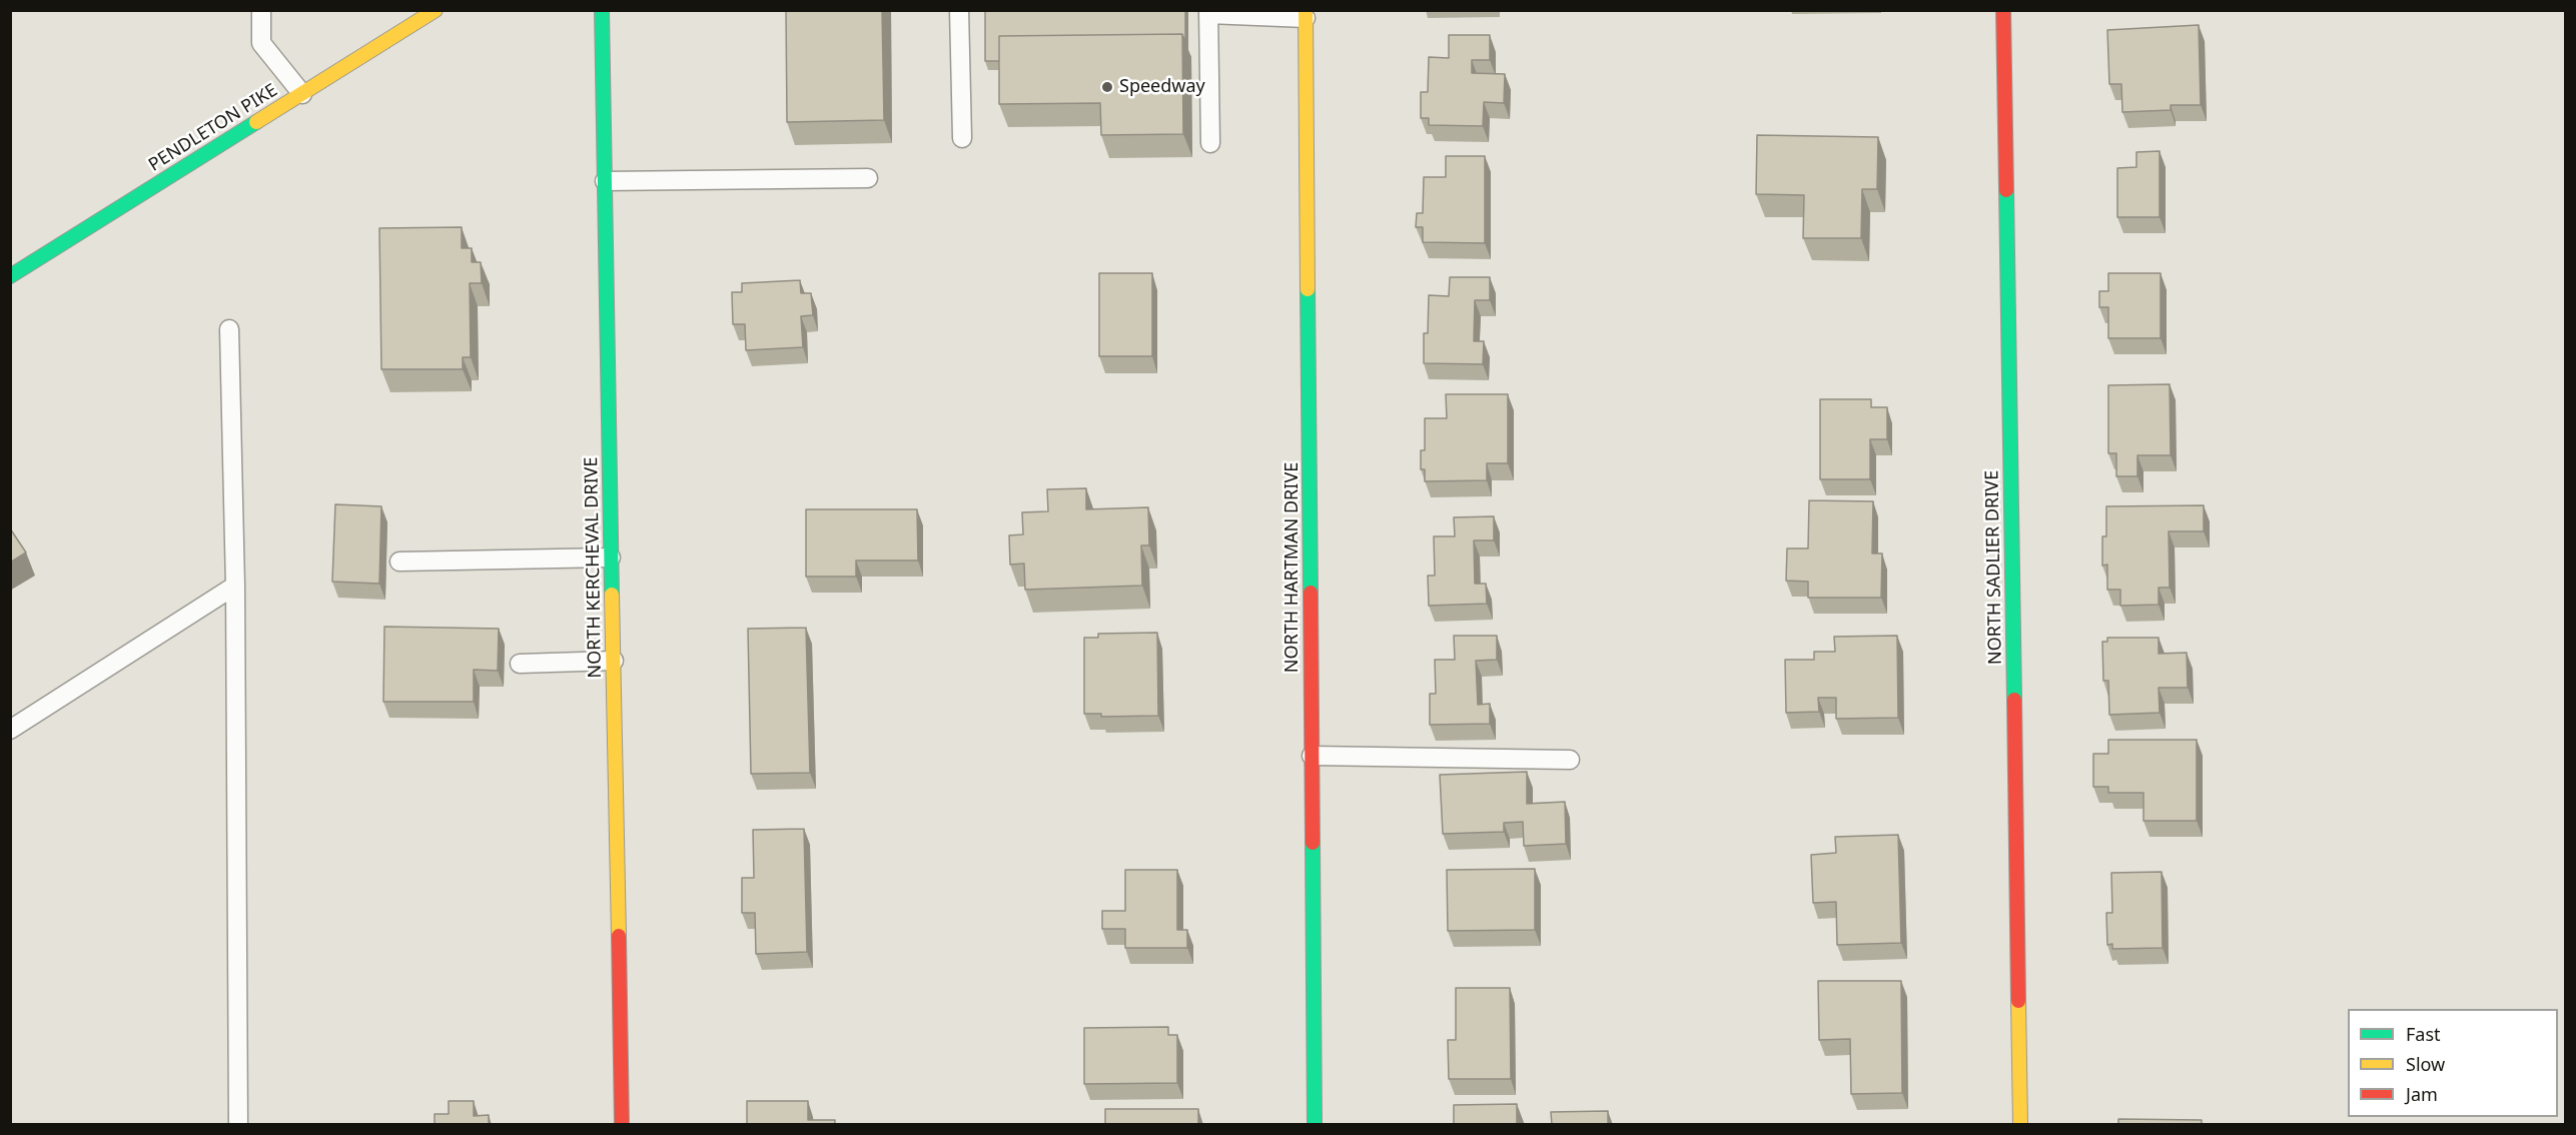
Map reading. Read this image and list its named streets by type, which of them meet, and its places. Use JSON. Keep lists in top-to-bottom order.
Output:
{
  "streets": {
    "street": [
      "PENDLETON PIKE",
      "NORTH KERCHEVAL DRIVE",
      "NORTH HARTMAN DRIVE",
      "NORTH SADLIER DRIVE"
    ]
  },
  "places": ["Speedway"],
  "legend": ["Fast", "Slow", "Jam"]
}
